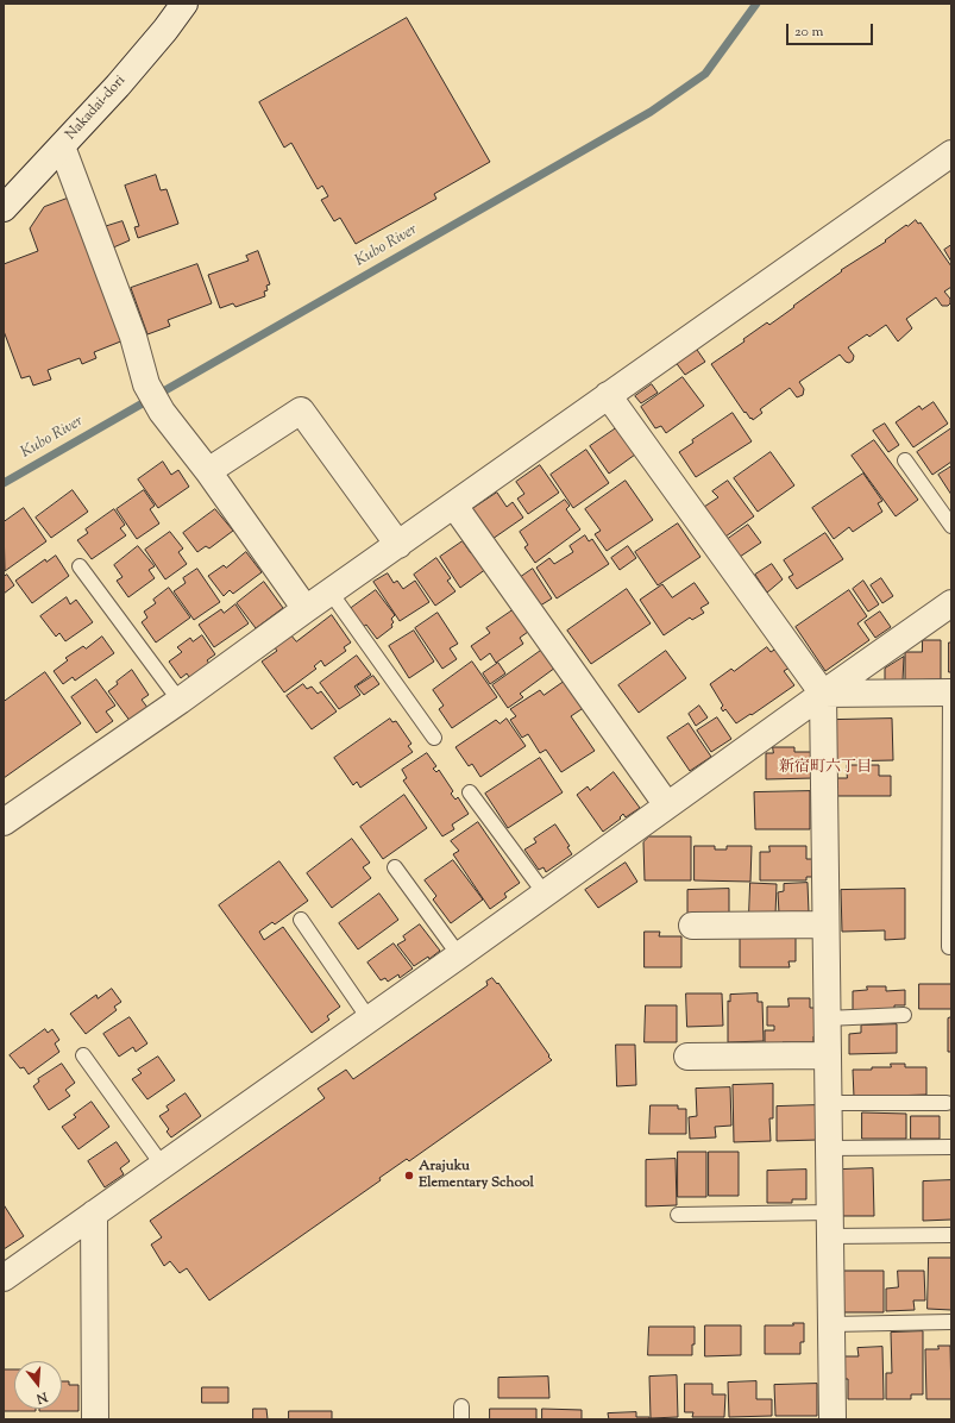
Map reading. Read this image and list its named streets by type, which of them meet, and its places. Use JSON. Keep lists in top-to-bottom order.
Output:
{
  "streets": {
    "street": ["Nakadai-dori"]
  },
  "districts": ["新宿町六丁目"],
  "water": ["Kubo River"],
  "places": ["Arajuku Elementary School"],
  "scale_bar": "20 m",
  "north": "bottom"
}
